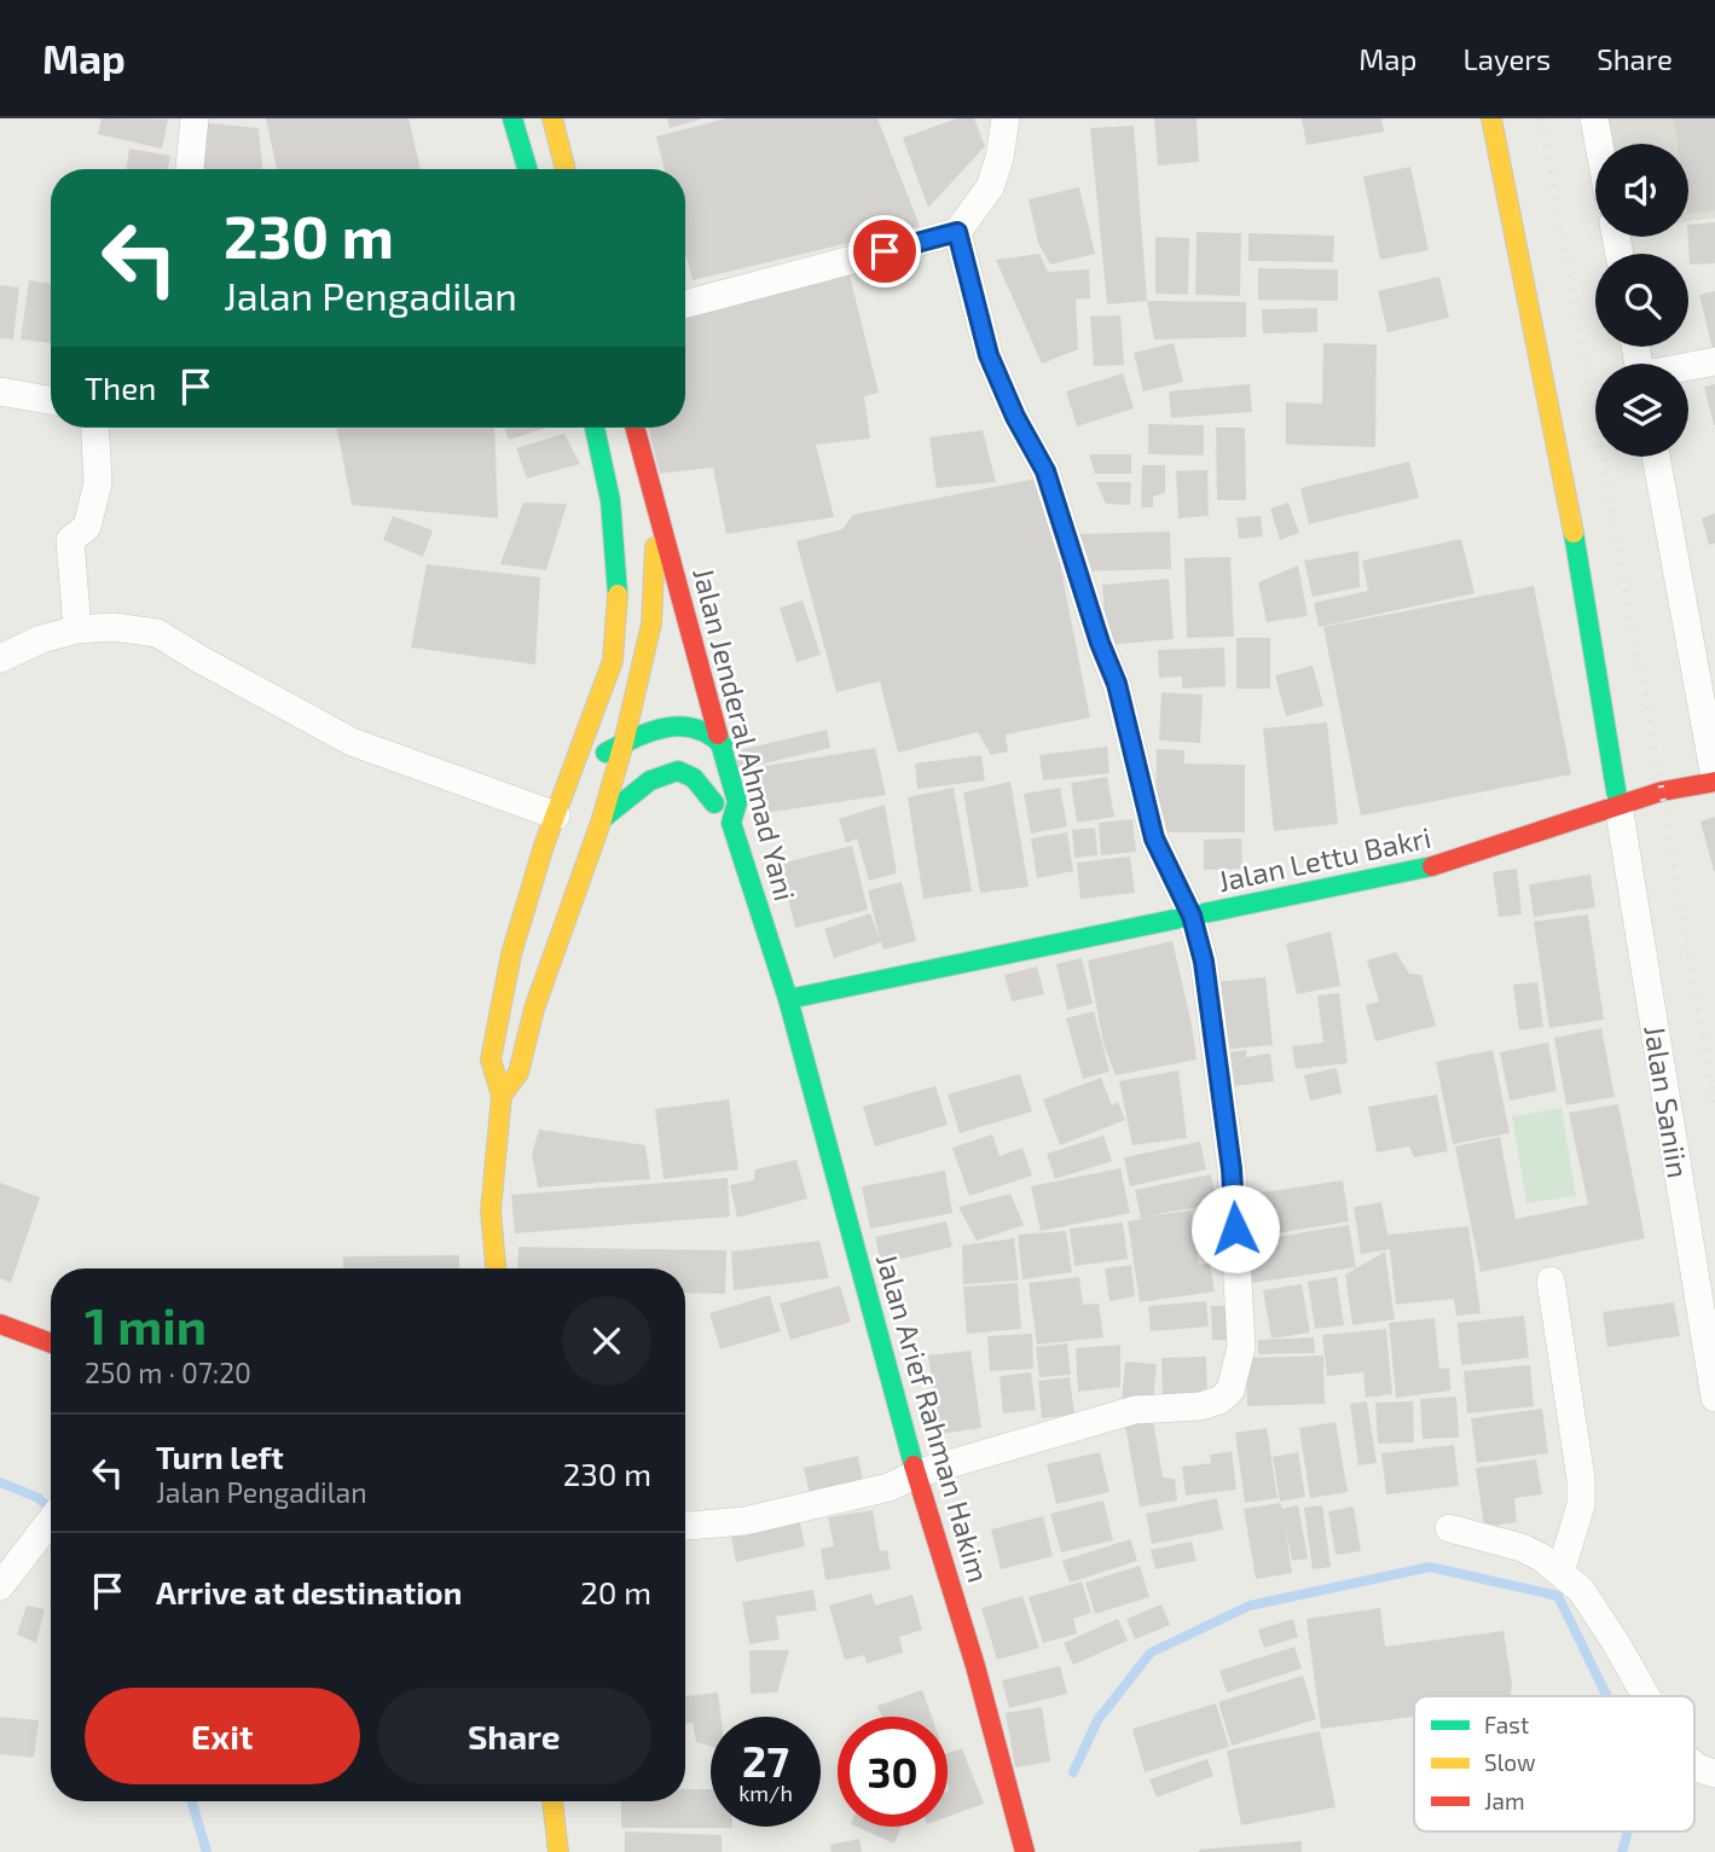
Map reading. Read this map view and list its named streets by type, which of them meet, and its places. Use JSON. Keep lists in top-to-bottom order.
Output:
{
  "streets": {
    "main road": ["Jalan Jenderal Ahmad Yani", "Jalan Lettu Bakri", "Jalan Arief Rahman Hakim"],
    "street": ["Jalan Saniin"]
  },
  "crossings": [
    ["Jalan Jenderal Ahmad Yani", "Jalan Lettu Bakri"],
    ["Jalan Jenderal Ahmad Yani", "Jalan Arief Rahman Hakim"],
    ["Jalan Lettu Bakri", "Jalan Saniin"],
    ["Jalan Lettu Bakri", "Jalan Arief Rahman Hakim"]
  ],
  "legend": ["Fast", "Slow", "Jam"],
  "page": {
    "header": "Map",
    "nav": ["Map", "Layers", "Share"],
    "turn": ["230 m", "Jalan Pengadilan"],
    "then": "Then",
    "heading": ["1 min", "250 m · 07:20"],
    "list": [
      {
        "name": "Turn left",
        "note": "Jalan Pengadilan",
        "value": "230 m"
      },
      {
        "name": "Arrive at destination",
        "value": "20 m"
      }
    ],
    "buttons": ["Exit", "Share"],
    "speed": "27 km/h",
    "limit": "30"
  }
}
